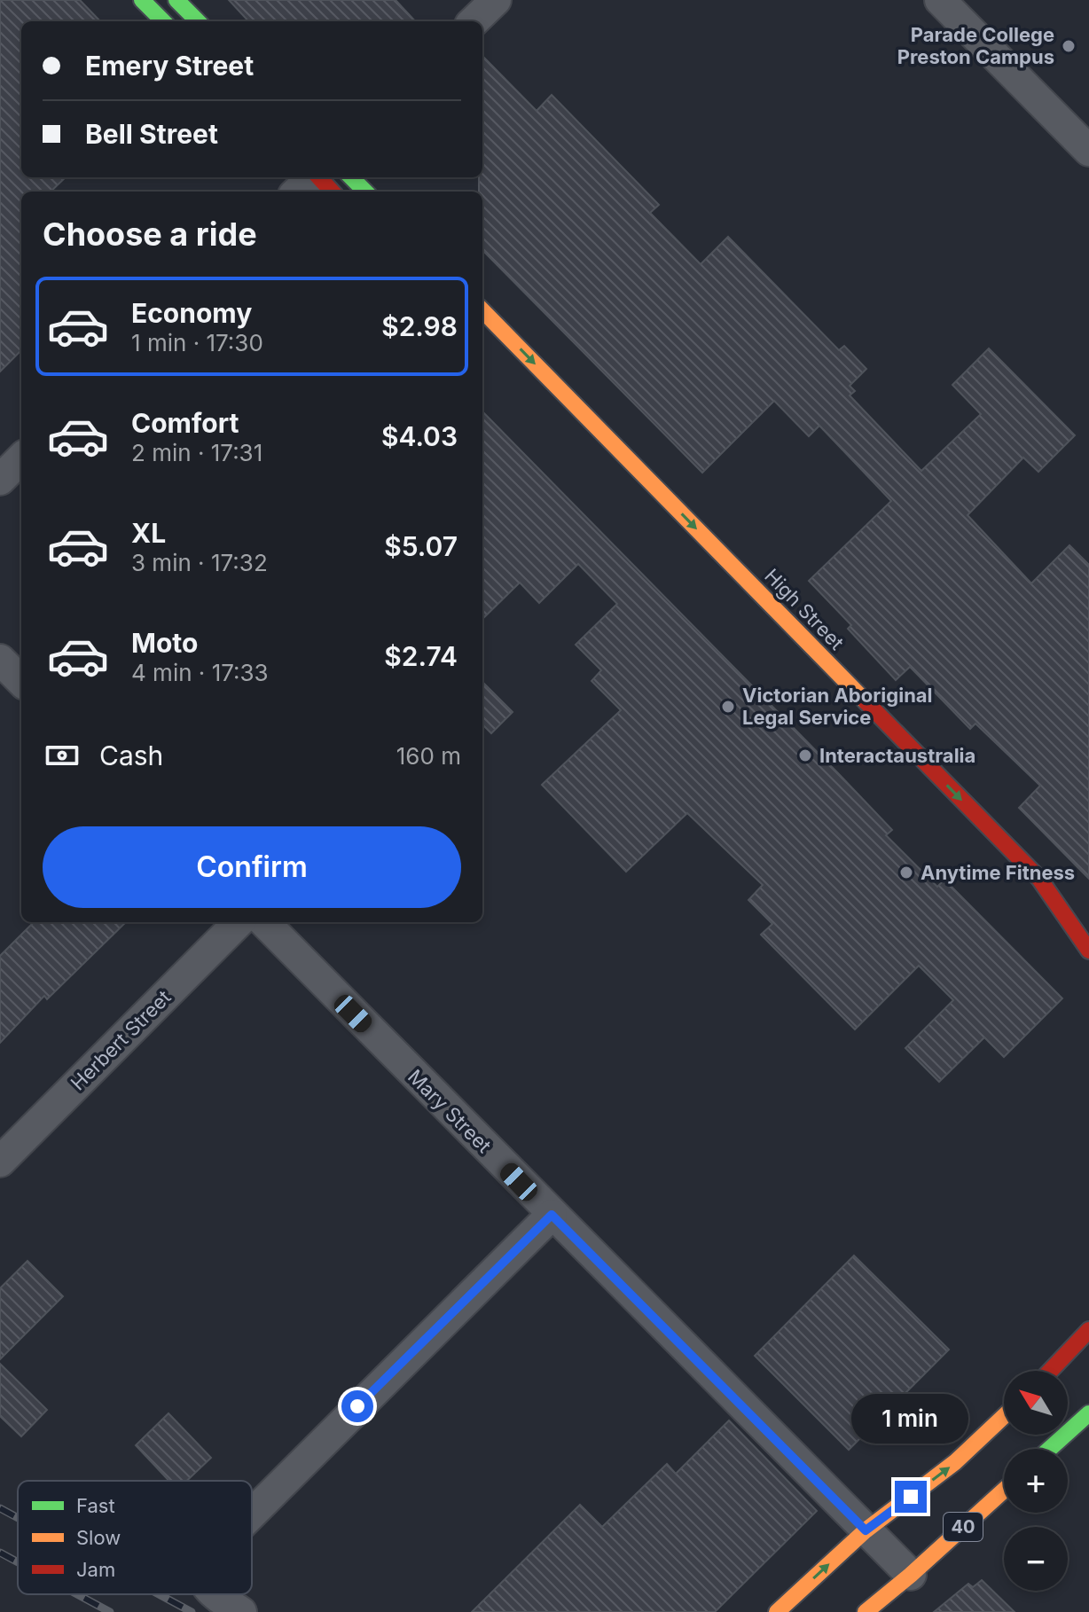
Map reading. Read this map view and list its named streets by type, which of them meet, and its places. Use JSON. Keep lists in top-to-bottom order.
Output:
{
  "streets": {
    "main road": ["High Street", "40"],
    "street": ["Herbert Street", "Mary Street"]
  },
  "crossings": [
    ["Mary Street", "40"]
  ],
  "one_way": ["High Street"],
  "places": [
    "Parade College Preston Campus",
    "Victorian Aboriginal Legal Service",
    "Interactaustralia",
    "Anytime Fitness"
  ],
  "legend": ["Fast", "Slow", "Jam"],
  "north": "top left",
  "page": {
    "banner": ["Emery Street", "Bell Street"],
    "heading": "Choose a ride",
    "list": [
      {
        "name": "Economy",
        "note": "1 min · 17:30",
        "value": "$2.98"
      },
      {
        "name": "Comfort",
        "note": "2 min · 17:31",
        "value": "$4.03"
      },
      {
        "name": "XL",
        "note": "3 min · 17:32",
        "value": "$5.07"
      },
      {
        "name": "Moto",
        "note": "4 min · 17:33",
        "value": "$2.74"
      }
    ],
    "pay": ["Cash", "160 m"],
    "buttons": "Confirm",
    "map_buttons": ["+", "−"],
    "bubble": "1 min"
  }
}
